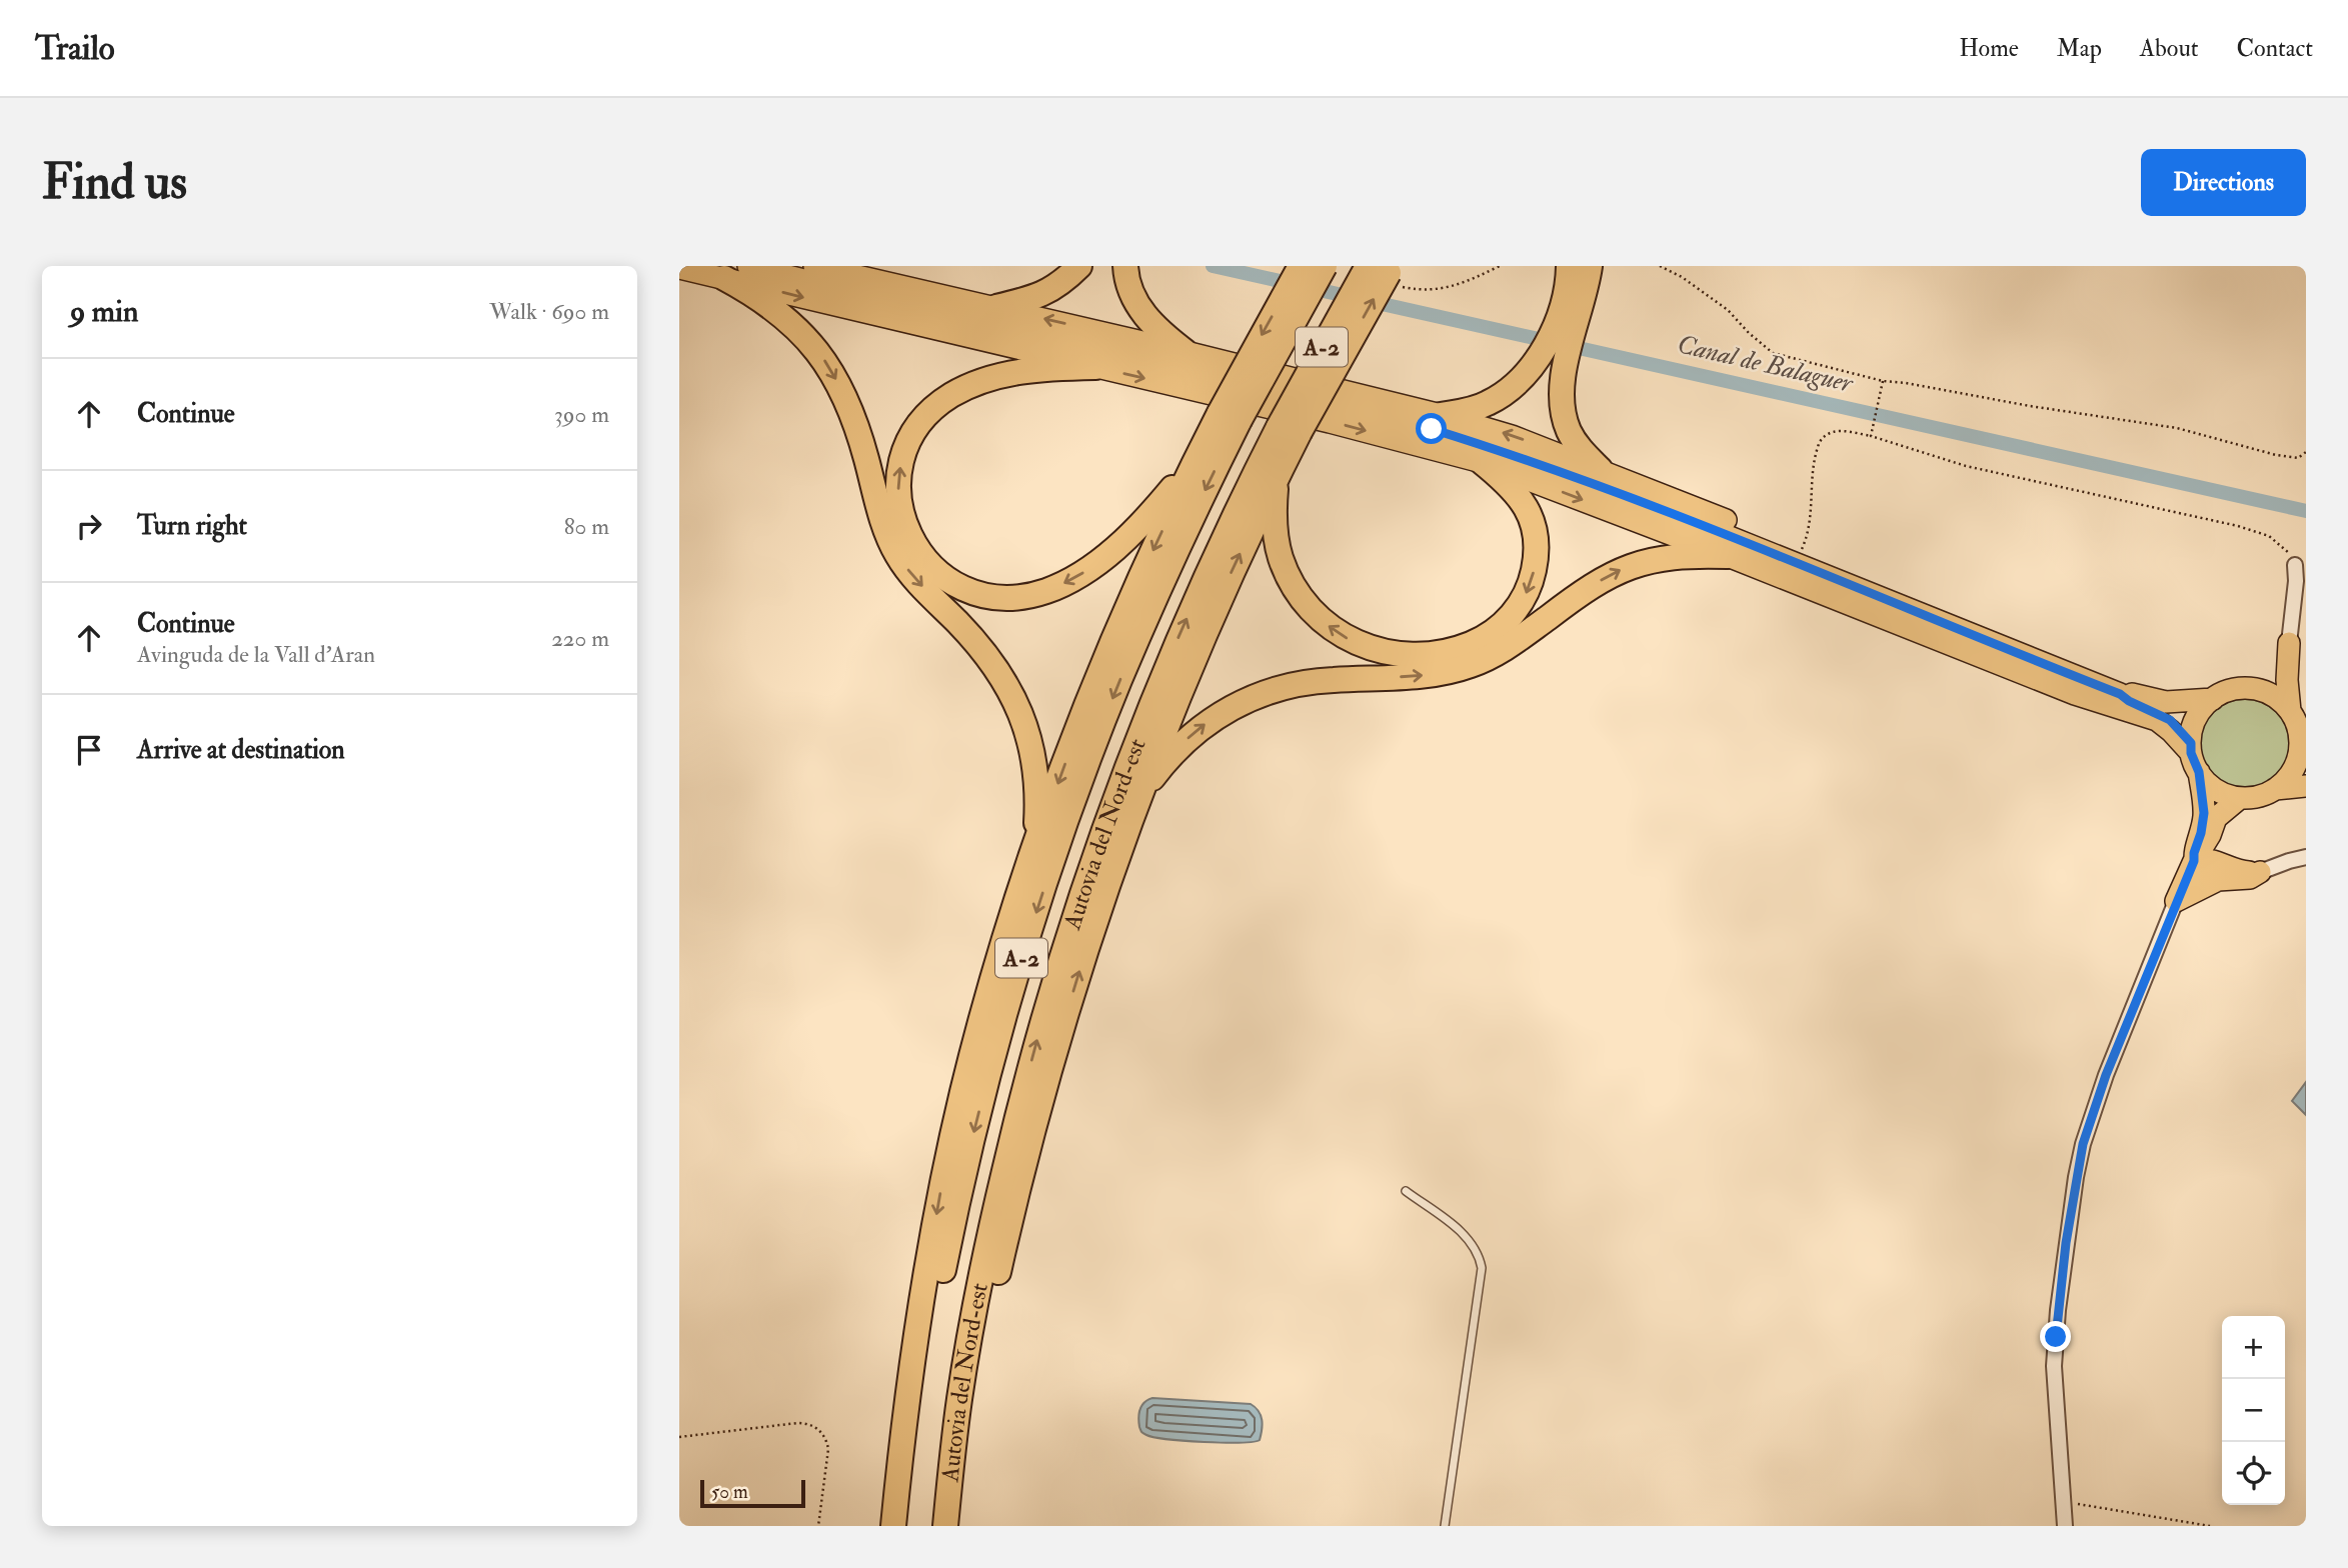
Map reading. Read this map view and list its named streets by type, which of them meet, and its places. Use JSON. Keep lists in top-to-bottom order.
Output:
{
  "streets": {
    "highway": ["A-2", "Autovia del Nord-est"]
  },
  "water": ["Canal de Balaguer"],
  "scale_bar": "50 m",
  "page": {
    "header": "Trailo",
    "nav": [
      "Home",
      "Map",
      "About",
      "Contact"
    ],
    "buttons": "Directions",
    "title": "Find us",
    "heading": ["9 min", "Walk · 690 m"],
    "list": [
      ["Continue", "390 m"],
      ["Turn right", "80 m"],
      ["Continue", "Avinguda de la Vall d'Aran", "220 m"],
      "Arrive at destination"
    ],
    "map_buttons": ["+", "−"],
    "scale": "50 m"
  }
}
